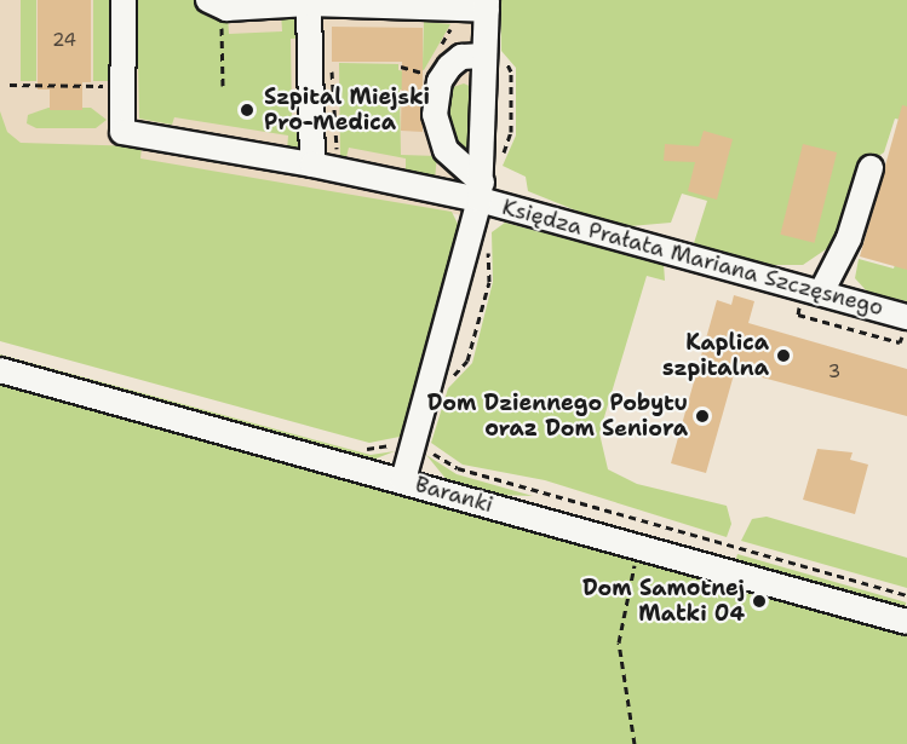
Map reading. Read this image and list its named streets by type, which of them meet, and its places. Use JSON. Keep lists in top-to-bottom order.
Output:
{
  "streets": {
    "street": ["Księdza Prałata Mariana Szczęsnego", "Baranki"]
  },
  "places": [
    "Szpital Miejski Pro-Medica",
    "Kaplica szpitalna",
    "Dom Dziennego Pobytu oraz Dom Seniora",
    "Dom Samotnej Matki 04"
  ],
  "house_numbers": ["24", "3"]
}
